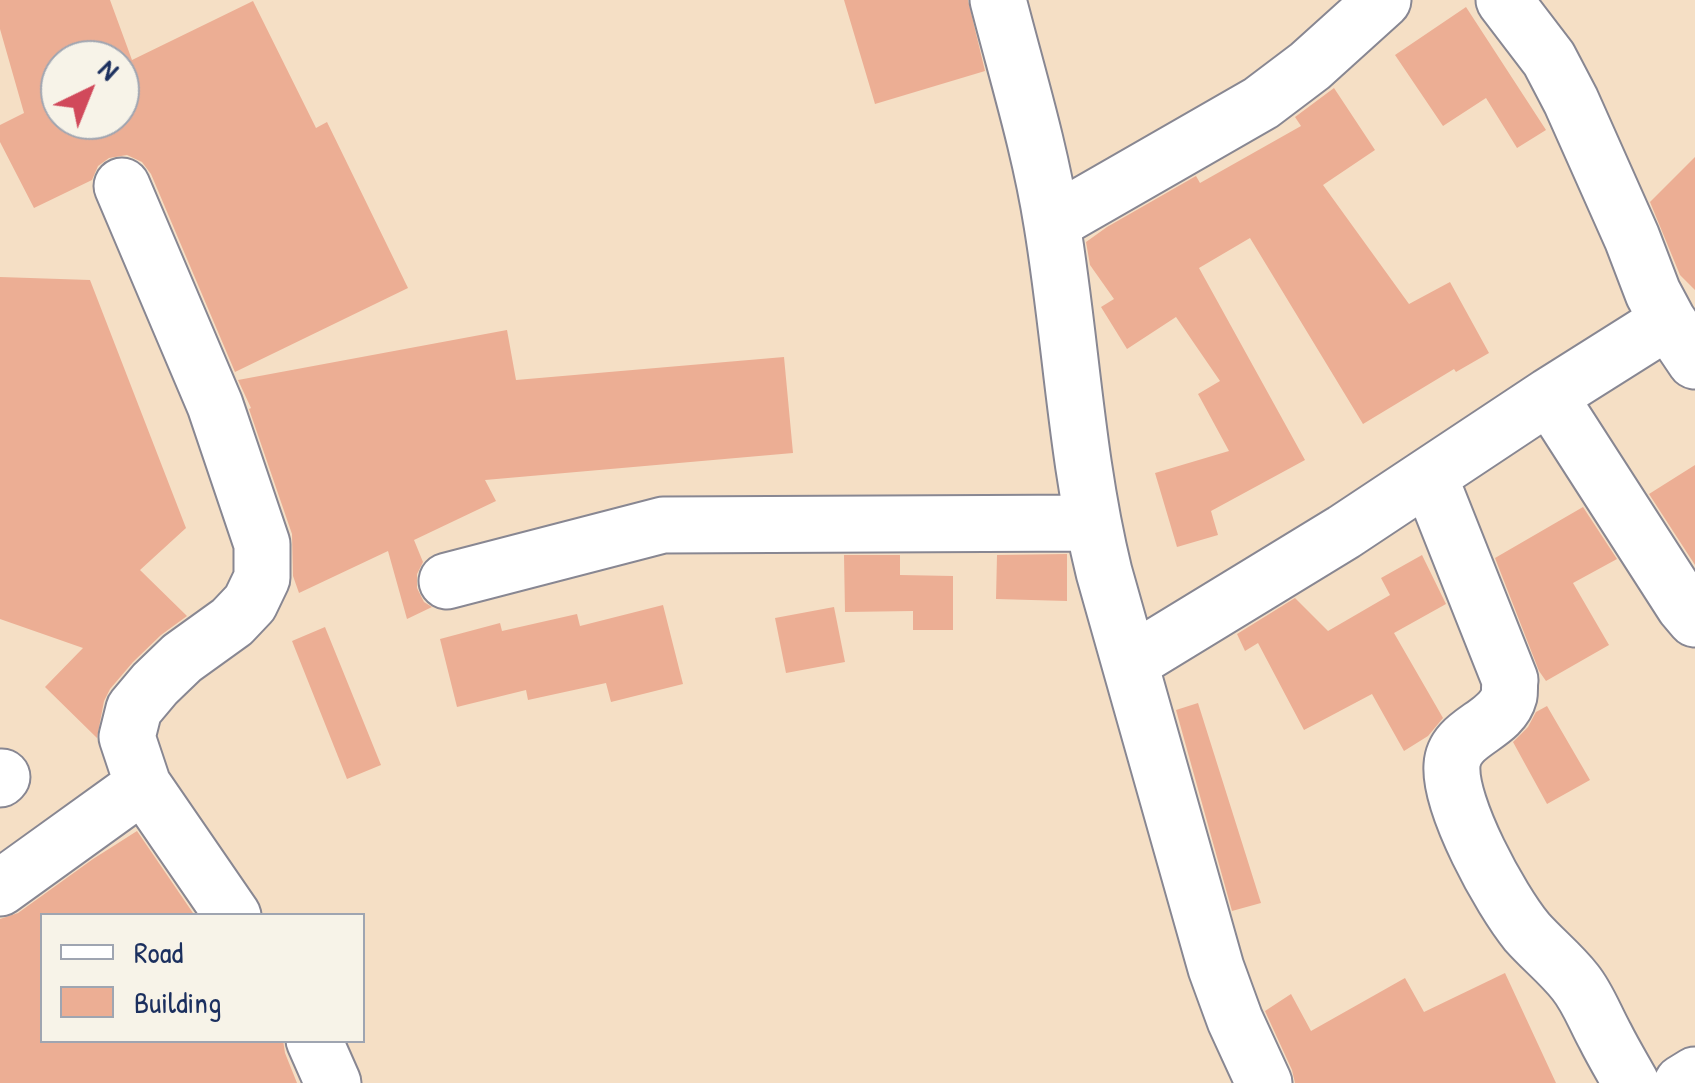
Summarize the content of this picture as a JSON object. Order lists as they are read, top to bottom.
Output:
{
  "legend": ["Road", "Building"],
  "north": "top right"
}
